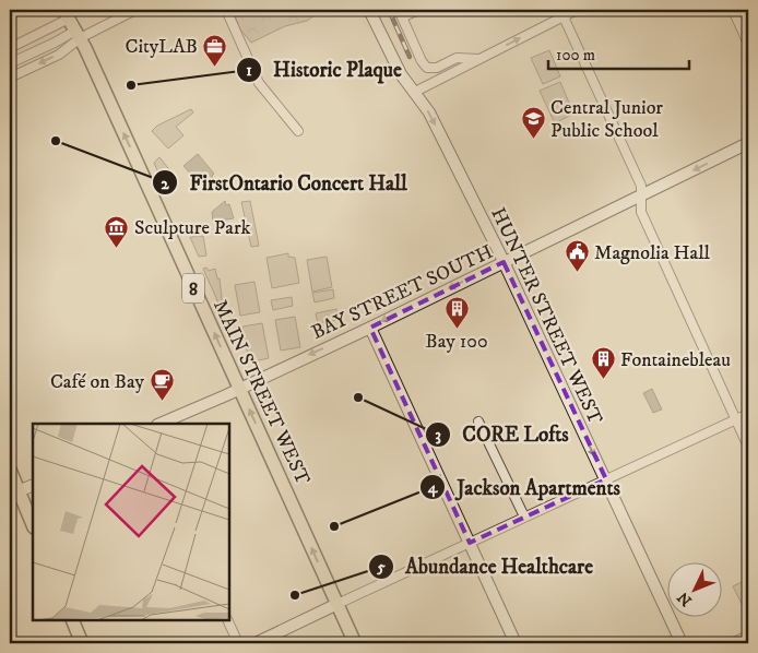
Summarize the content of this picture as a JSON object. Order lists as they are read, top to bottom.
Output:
{
  "streets": {
    "main road": ["8", "MAIN STREET WEST"],
    "street": ["BAY STREET SOUTH", "HUNTER STREET WEST"]
  },
  "crossings": [
    ["BAY STREET SOUTH", "HUNTER STREET WEST"],
    ["BAY STREET SOUTH", "MAIN STREET WEST"]
  ],
  "one_way": ["BAY STREET SOUTH", "HUNTER STREET WEST", "MAIN STREET WEST"],
  "places": {
    "office": ["CityLAB"],
    "other": [
      "Historic Plaque",
      "FirstOntario Concert Hall",
      "CORE Lofts",
      "Jackson Apartments",
      "Abundance Healthcare"
    ],
    "school or university": ["Central Junior Public School"],
    "museum": ["Sculpture Park"],
    "public building": ["Magnolia Hall"],
    "building": ["Bay 100", "Fontainebleau"],
    "cafe": ["Café on Bay"]
  },
  "scale_bar": "100 m",
  "north": "bottom left"
}
